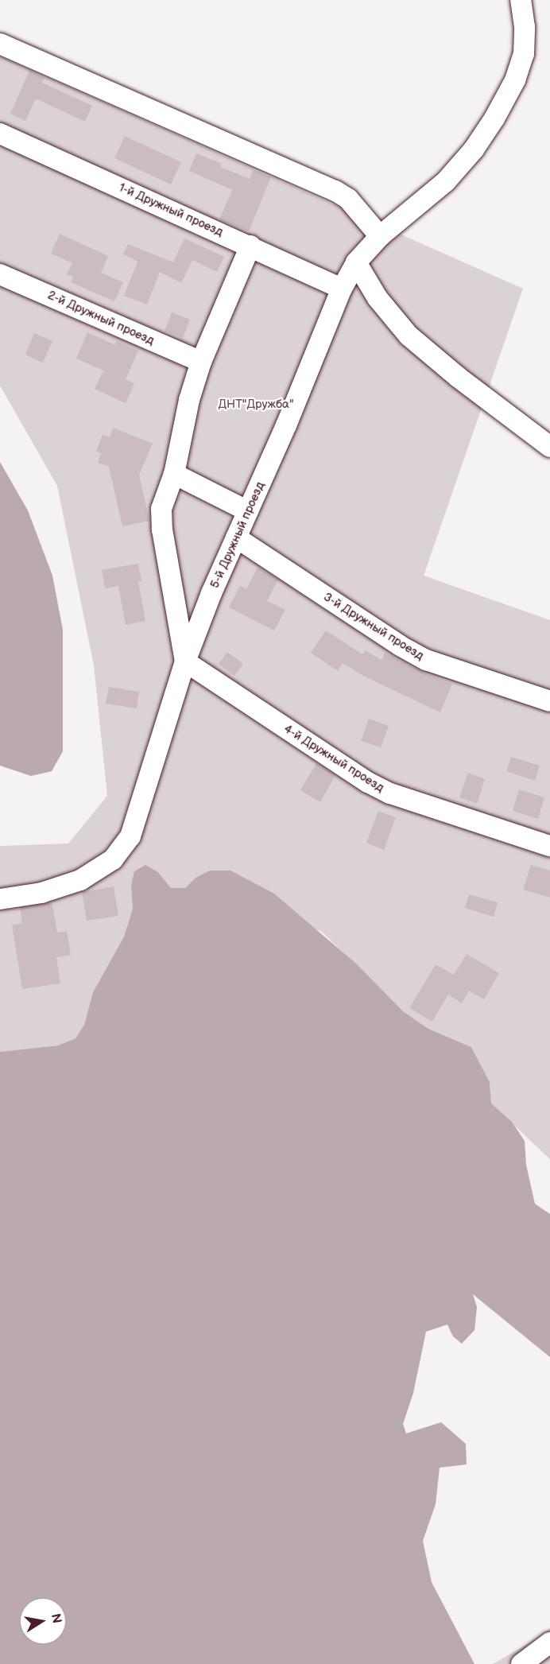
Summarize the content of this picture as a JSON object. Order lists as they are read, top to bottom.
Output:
{
  "streets": {
    "street": [
      "1-й Дружный проезд",
      "2-й Дружный проезд",
      "5-й Дружный проезд",
      "3-й Дружный проезд",
      "4-й Дружный проезд"
    ]
  },
  "crossings": [
    ["1-й Дружный проезд", "5-й Дружный проезд"],
    ["5-й Дружный проезд", "3-й Дружный проезд"],
    ["5-й Дружный проезд", "4-й Дружный проезд"]
  ],
  "parks": ["ДНТ\"Дружба\""],
  "north": "right"
}
